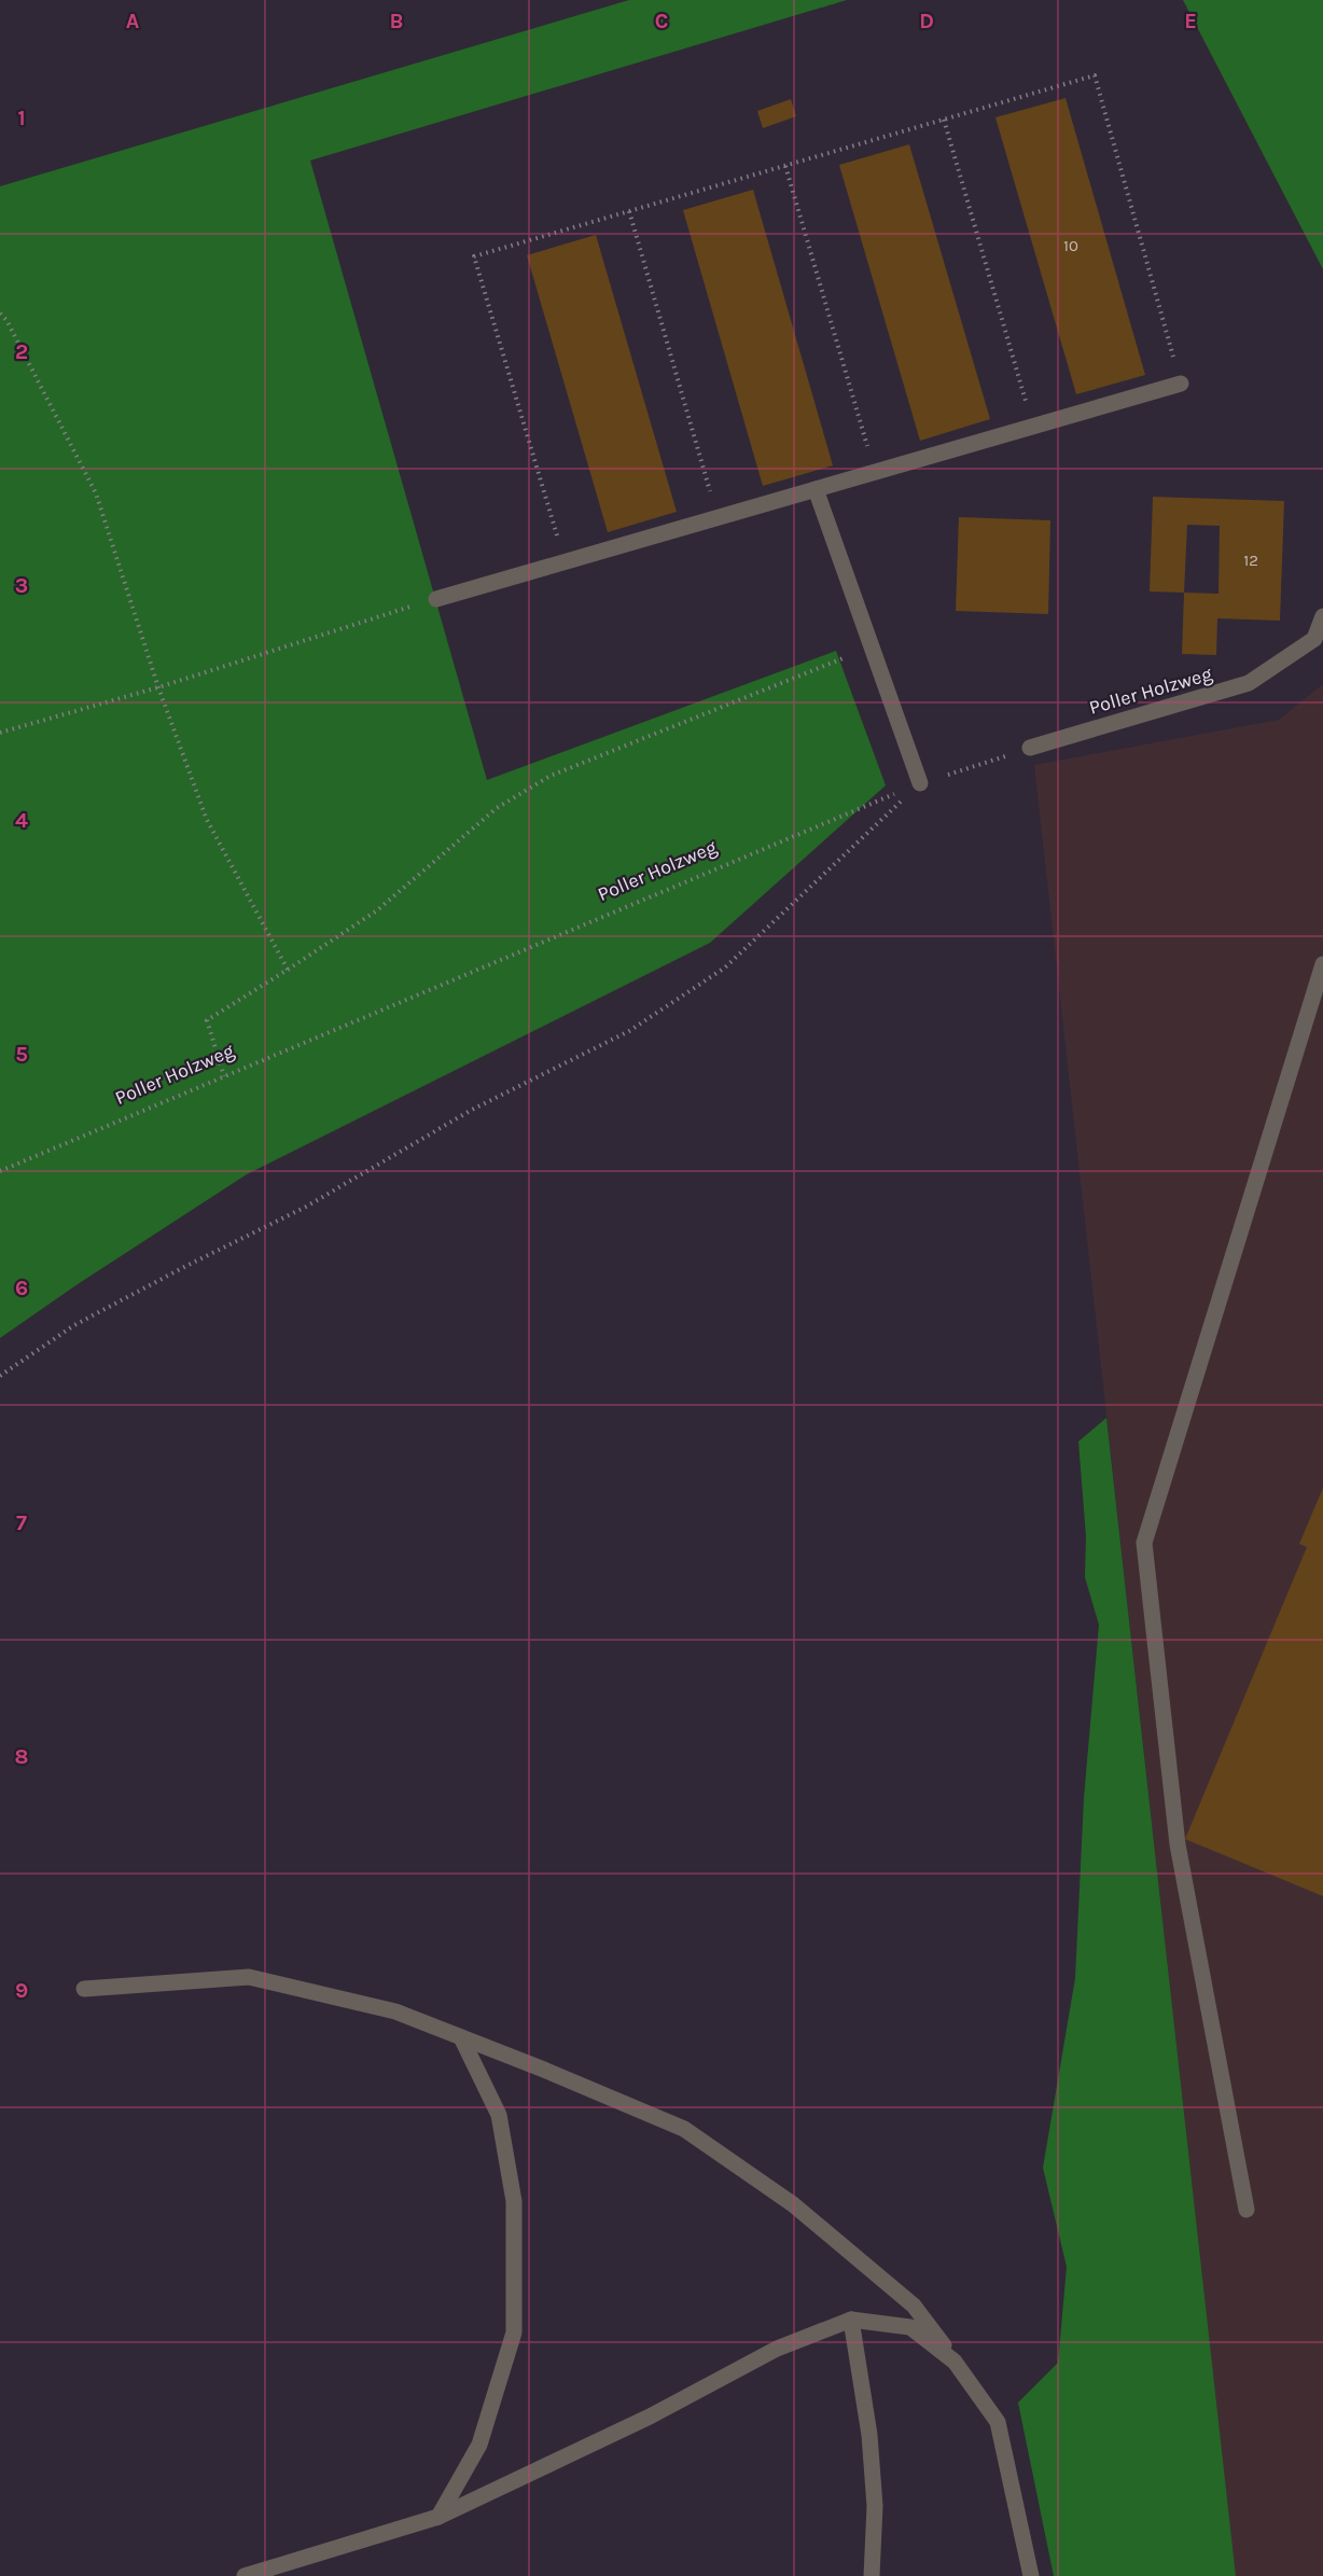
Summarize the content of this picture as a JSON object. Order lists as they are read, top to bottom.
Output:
{
  "streets": {
    "street": ["Poller Holzweg"]
  },
  "house_numbers": ["10", "12"],
  "grid": {
    "columns": [
      "A",
      "B",
      "C",
      "D",
      "E"
    ],
    "rows": [
      "1",
      "2",
      "3",
      "4",
      "5",
      "6",
      "7",
      "8",
      "9"
    ]
  }
}
